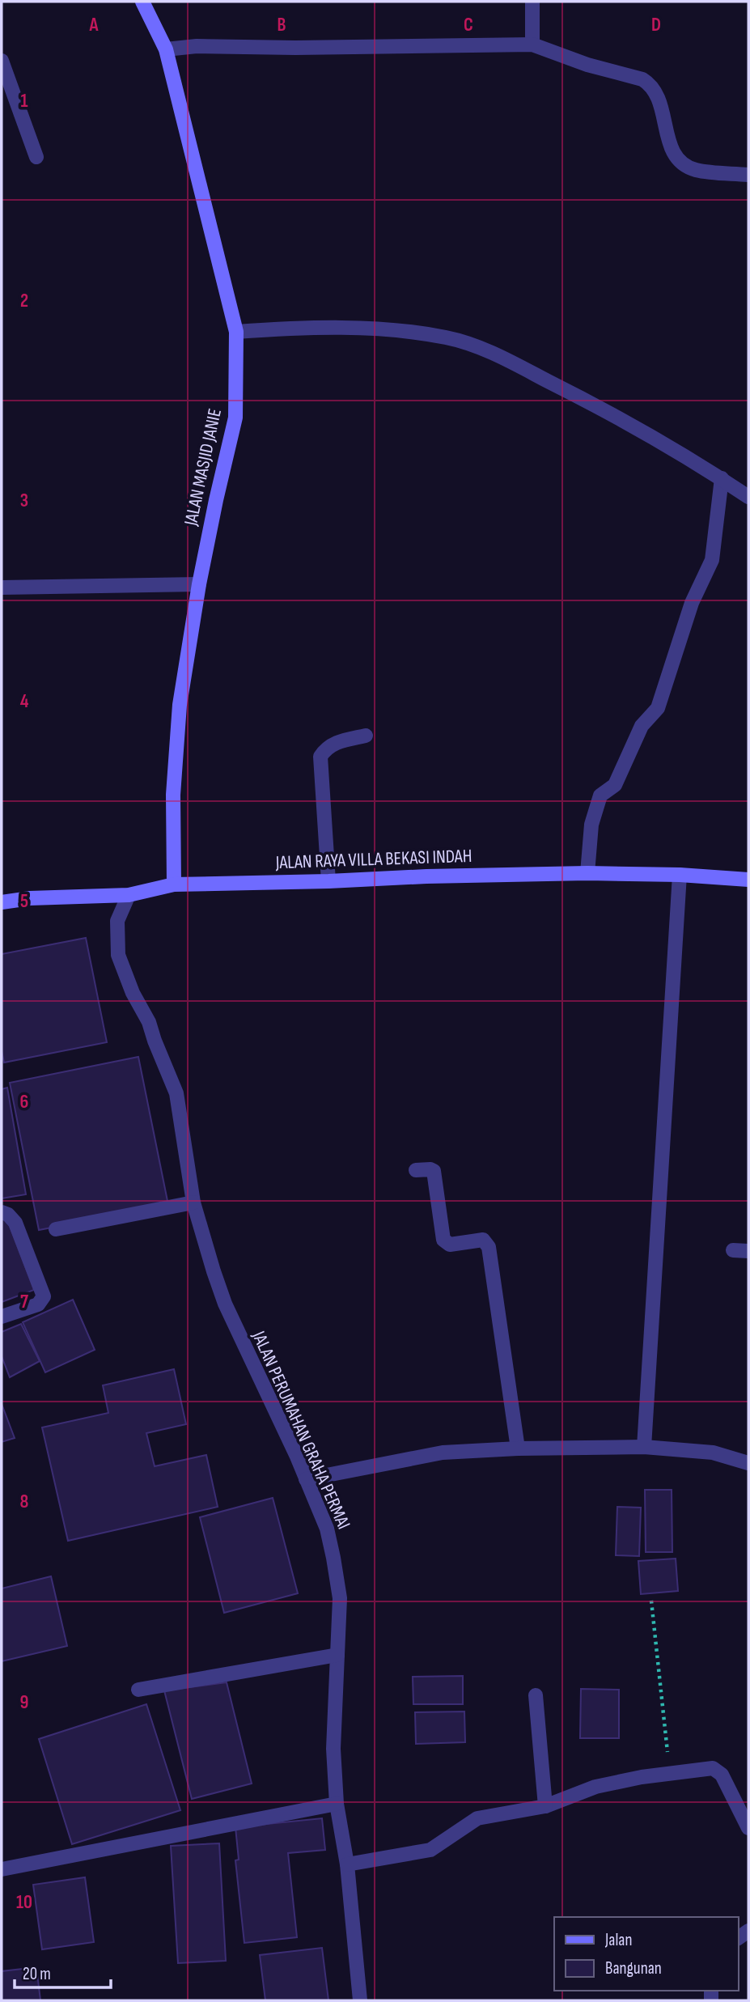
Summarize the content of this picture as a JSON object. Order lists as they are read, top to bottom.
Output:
{
  "streets": {
    "street": ["JALAN MASJID JANIE", "JALAN RAYA VILLA BEKASI INDAH", "JALAN PERUMAHAN GRAHA PERMAI"]
  },
  "crossings": [
    ["JALAN MASJID JANIE", "JALAN RAYA VILLA BEKASI INDAH"],
    ["JALAN RAYA VILLA BEKASI INDAH", "JALAN PERUMAHAN GRAHA PERMAI"]
  ],
  "legend": ["Jalan", "Bangunan"],
  "scale_bar": "20 m",
  "grid": {
    "columns": [
      "A",
      "B",
      "C",
      "D"
    ],
    "rows": [
      "1",
      "2",
      "3",
      "4",
      "5",
      "6",
      "7",
      "8",
      "9",
      "10"
    ]
  }
}
